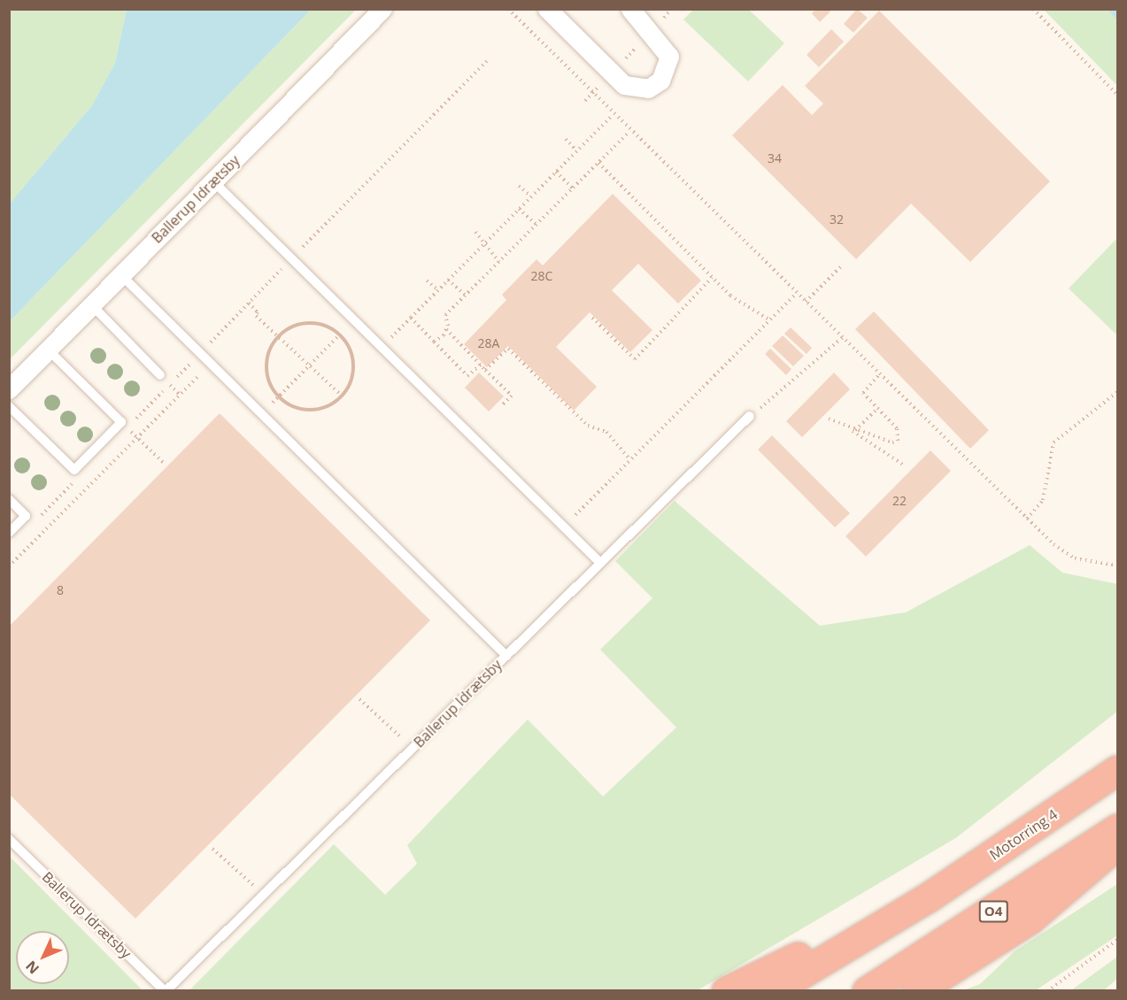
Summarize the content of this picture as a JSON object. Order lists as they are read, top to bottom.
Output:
{
  "streets": {
    "highway": ["Motorring 4", "O4"],
    "street": ["Ballerup Idrætsby"]
  },
  "house_numbers": [
    "34",
    "32",
    "28C",
    "28A",
    "22",
    "8"
  ],
  "north": "bottom left"
}
